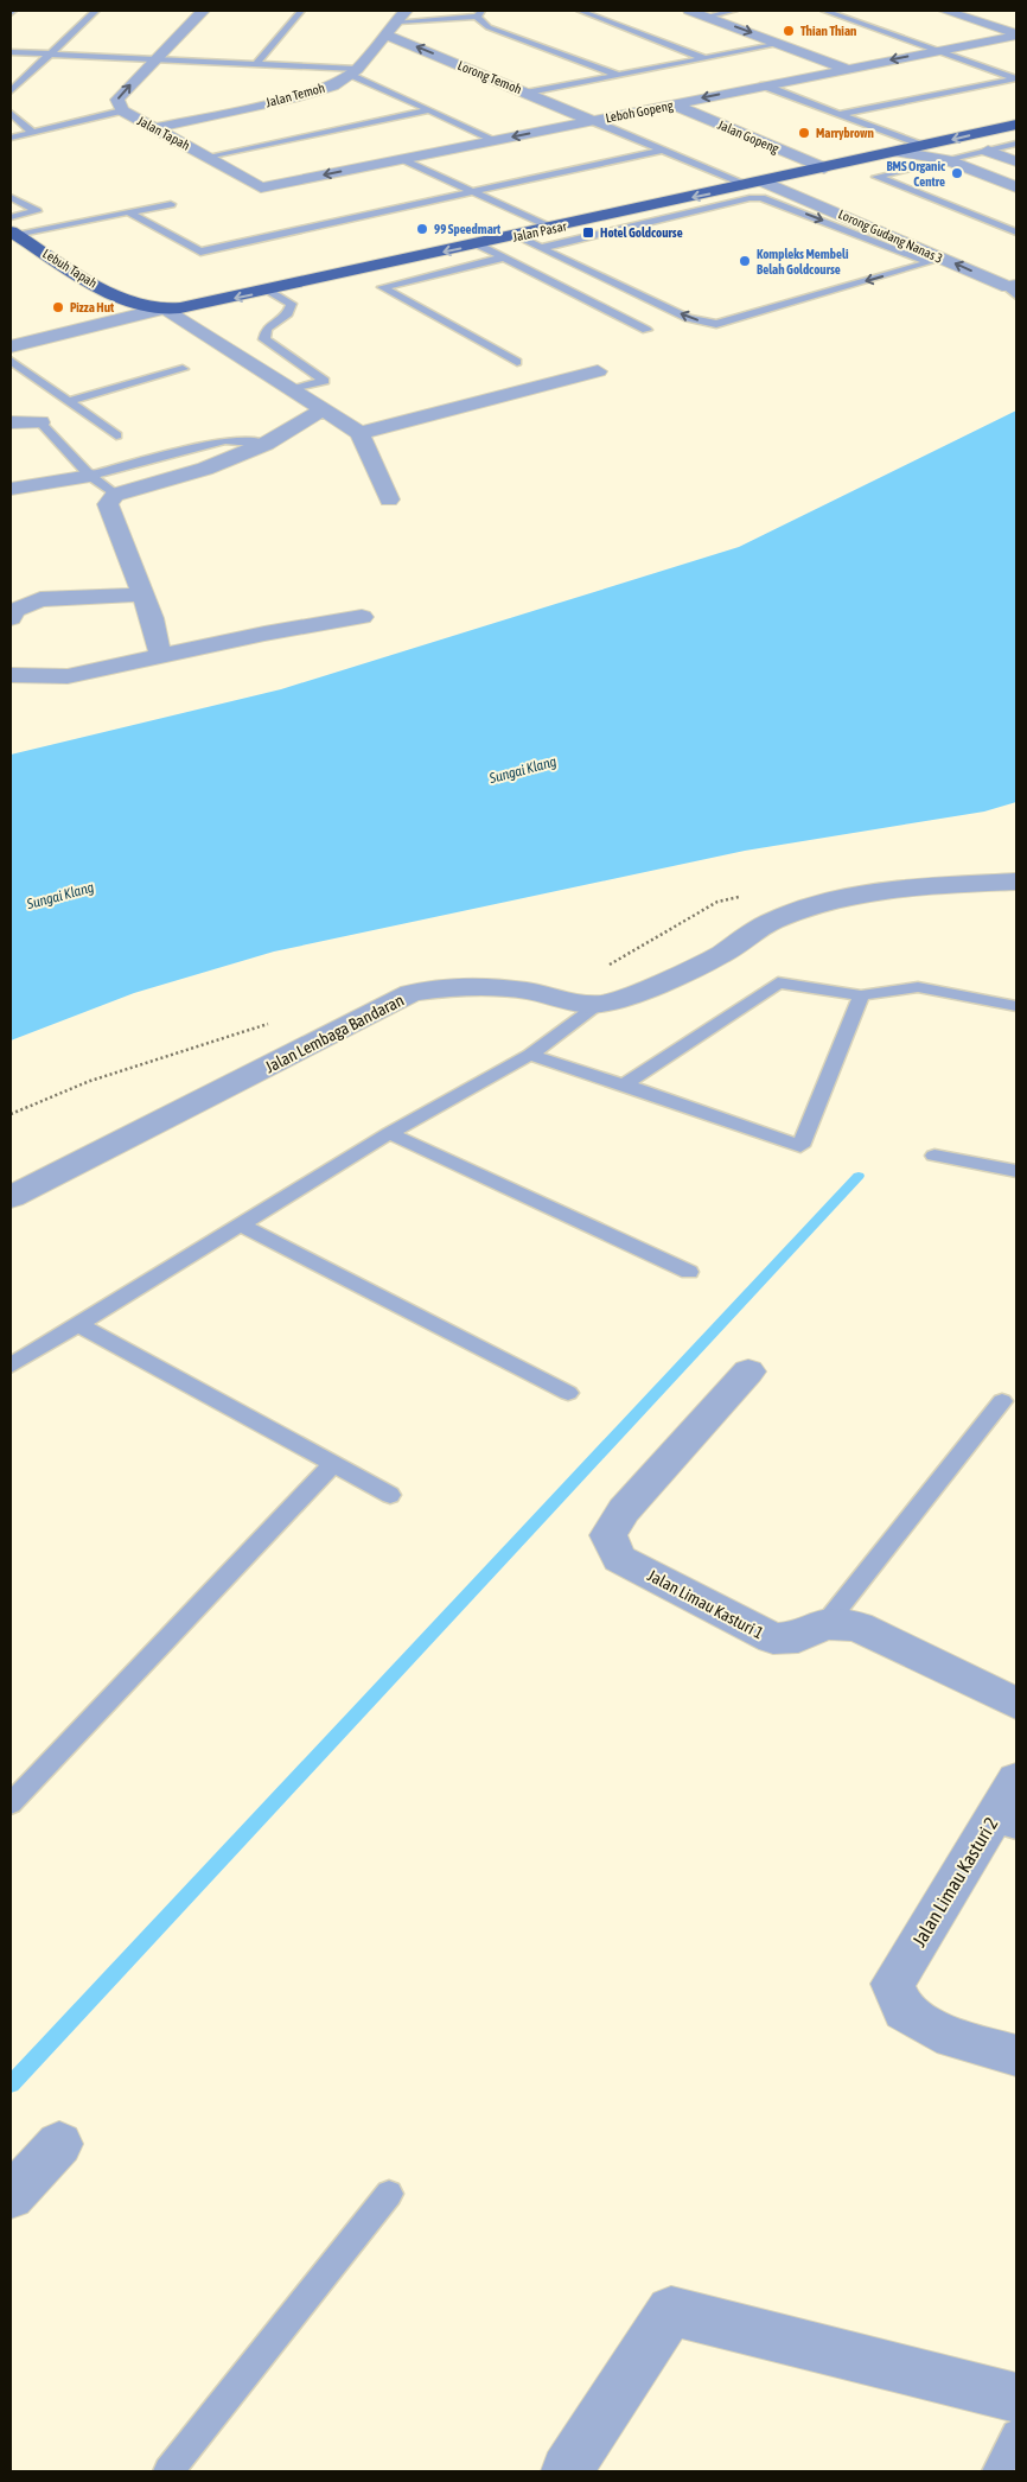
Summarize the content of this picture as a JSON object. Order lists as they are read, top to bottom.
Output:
{
  "streets": {
    "highway": ["Jalan Pasar", "Lebuh Tapah"],
    "street": [
      "Lorong Temoh",
      "Jalan Temoh",
      "Leboh Gopeng",
      "Jalan Tapah",
      "Jalan Gopeng",
      "Lorong Gudang Nanas 3",
      "Jalan Lembaga Bandaran",
      "Jalan Limau Kasturi 1",
      "Jalan Limau Kasturi 2"
    ]
  },
  "crossings": [
    ["Lorong Temoh", "Jalan Temoh"],
    ["Lorong Temoh", "Leboh Gopeng"],
    ["Jalan Temoh", "Jalan Tapah"],
    ["Leboh Gopeng", "Jalan Tapah"],
    ["Leboh Gopeng", "Jalan Gopeng"],
    ["Jalan Gopeng", "Jalan Pasar"],
    ["Jalan Pasar", "Lorong Gudang Nanas 3"],
    ["Jalan Pasar", "Lebuh Tapah"]
  ],
  "one_way": ["Lorong Temoh", "Jalan Pasar"],
  "water": ["Sungai Klang"],
  "places": {
    "other": [
      "Thian Thian",
      "Marrybrown",
      "BMS Organic Centre",
      "99 Speedmart",
      "Kompleks Membeli Belah Goldcourse",
      "Pizza Hut"
    ],
    "transit": ["Hotel Goldcourse"]
  }
}
